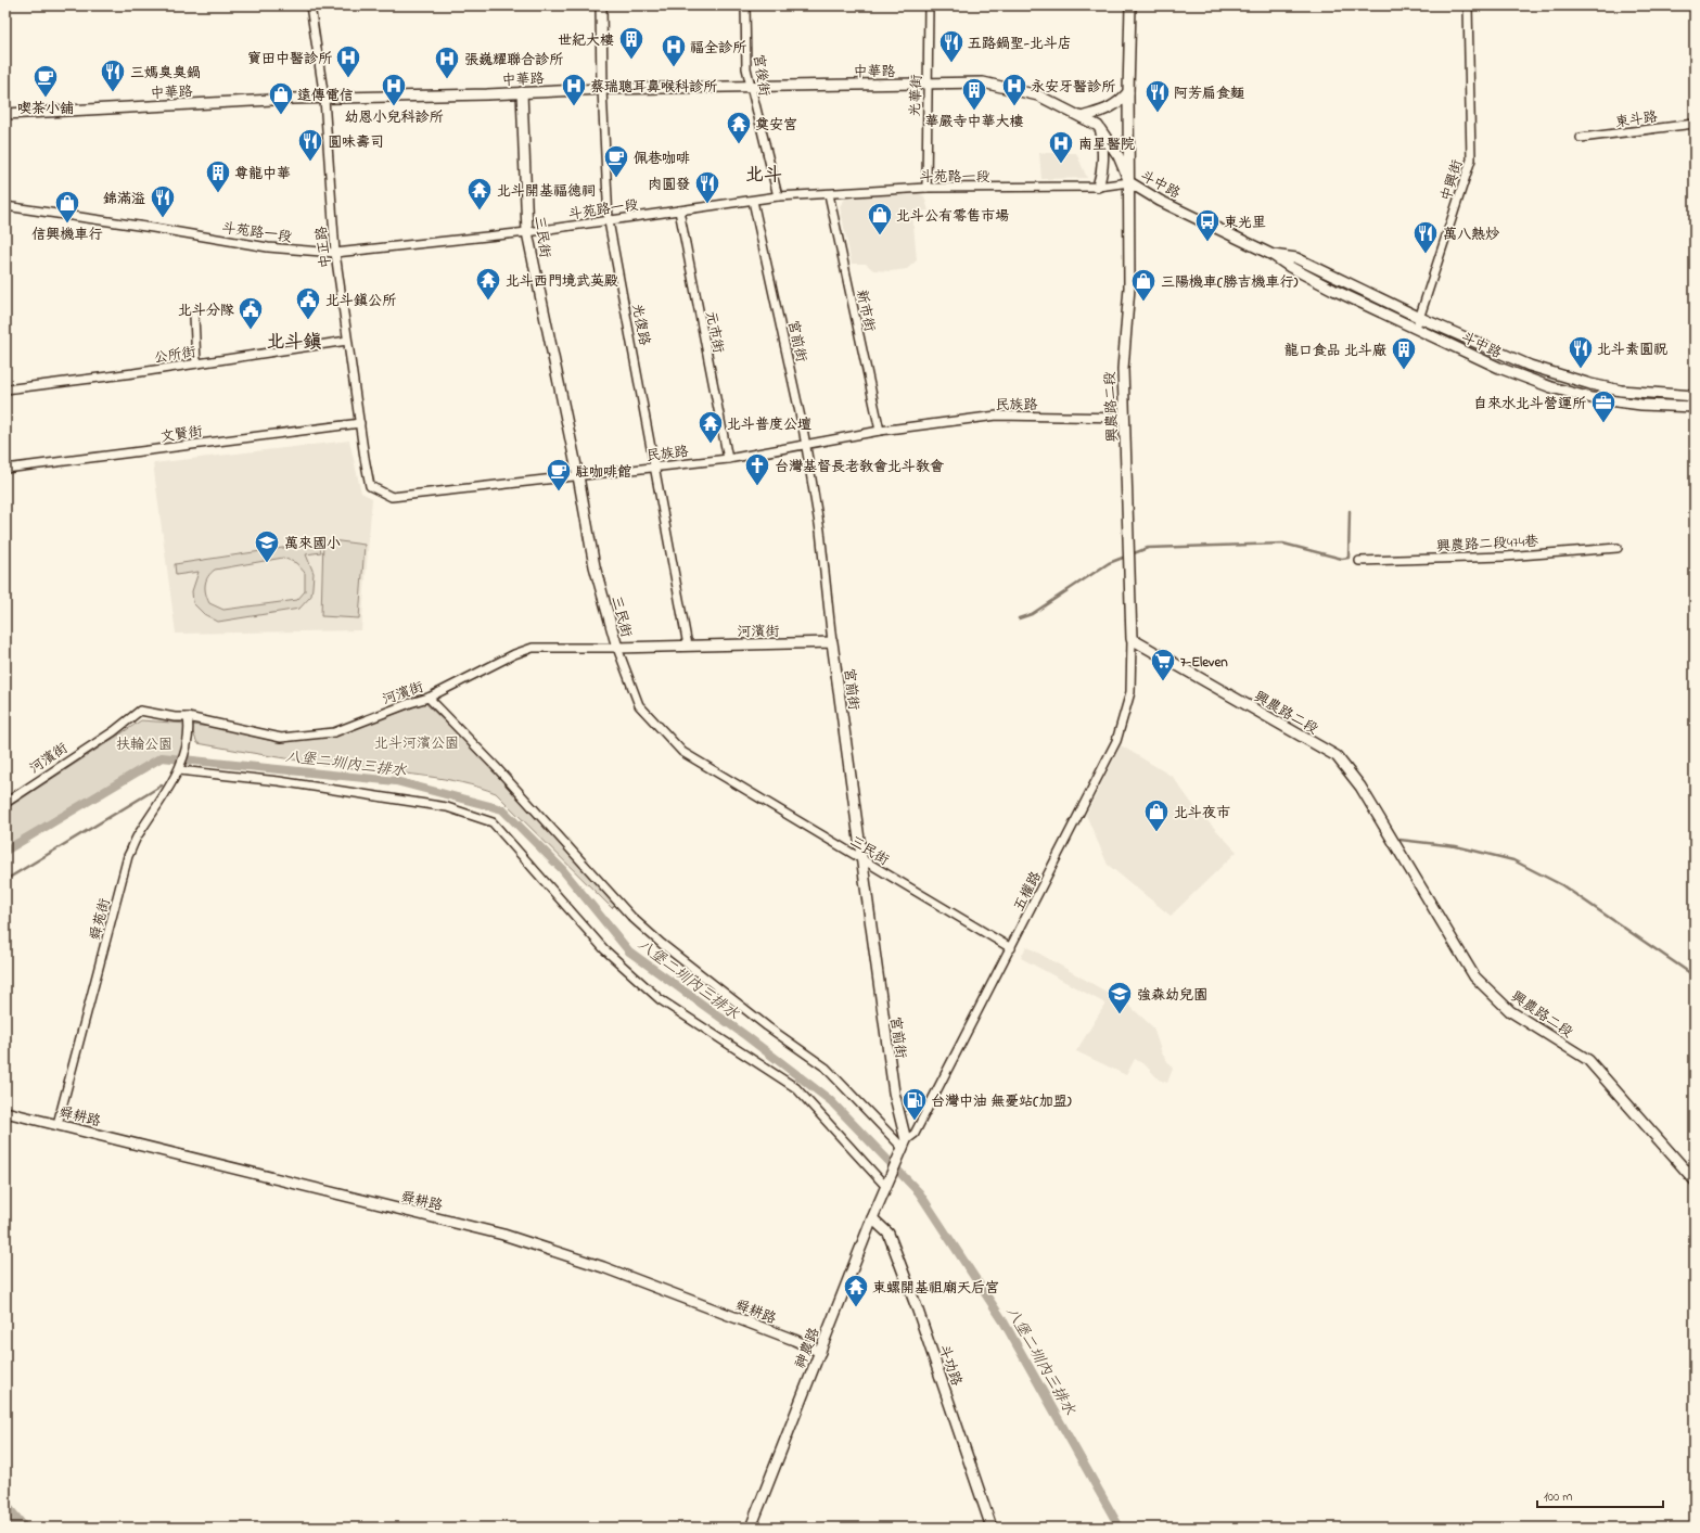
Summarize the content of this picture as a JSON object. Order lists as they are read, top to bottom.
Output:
{
  "streets": {
    "street": [
      "中華路",
      "宮後街",
      "光華街",
      "東斗路",
      "斗苑路一段",
      "中興街",
      "斗中路",
      "三民街",
      "中正路",
      "新市街",
      "光復路",
      "元市街",
      "宮前街",
      "公所街",
      "民族路",
      "興農路二段",
      "文賢街",
      "興農路二段474巷",
      "河濱街",
      "五權路",
      "舜苑街",
      "舜耕路",
      "神農路",
      "斗功路"
    ]
  },
  "crossings": [
    ["中華路", "宮後街"],
    ["中華路", "光華街"],
    ["中華路", "斗苑路一段"],
    ["中華路", "斗中路"],
    ["中華路", "三民街"],
    ["中華路", "中正路"],
    ["中華路", "光復路"],
    ["中華路", "興農路二段"],
    ["宮後街", "斗苑路一段"],
    ["光華街", "斗苑路一段"],
    ["斗苑路一段", "斗中路"],
    ["斗苑路一段", "三民街"],
    ["斗苑路一段", "中正路"],
    ["斗苑路一段", "新市街"],
    ["斗苑路一段", "光復路"],
    ["斗苑路一段", "元市街"],
    ["斗苑路一段", "宮前街"],
    ["斗苑路一段", "興農路二段"],
    ["中興街", "斗中路"],
    ["斗中路", "興農路二段"],
    ["三民街", "宮前街"],
    ["三民街", "民族路"],
    ["三民街", "河濱街"],
    ["三民街", "五權路"],
    ["中正路", "公所街"],
    ["中正路", "民族路"],
    ["中正路", "文賢街"],
    ["新市街", "民族路"],
    ["光復路", "民族路"],
    ["光復路", "河濱街"],
    ["元市街", "民族路"],
    ["宮前街", "民族路"],
    ["宮前街", "河濱街"],
    ["宮前街", "五權路"],
    ["民族路", "興農路二段"],
    ["興農路二段", "五權路"],
    ["河濱街", "舜苑街"],
    ["舜苑街", "舜耕路"],
    ["舜耕路", "神農路"],
    ["神農路", "斗功路"]
  ],
  "districts": ["北斗", "北斗鎮"],
  "water": ["八堡二圳內三排水"],
  "parks": ["北斗河濱公園", "扶輪公園"],
  "places": {
    "building": [
      "世紀大樓",
      "華嚴寺中華大樓",
      "尊龍中華",
      "龍口食品 北斗廠"
    ],
    "restaurant": [
      "五路鍋聖-北斗店",
      "三媽臭臭鍋",
      "阿芳扁食麵",
      "圓味壽司",
      "肉圓發",
      "錦滿溢",
      "萬八熱炒",
      "北斗素圓祝"
    ],
    "hospital": [
      "福全診所",
      "寶田中醫診所",
      "張巍耀聯合診所",
      "幼恩小兒科診所",
      "蔡瑞聰耳鼻喉科診所",
      "永安牙醫診所",
      "南星醫院"
    ],
    "cafe": ["喫茶小舖", "佩巷咖啡", "駐咖啡館"],
    "shop": [
      "遠傳電信",
      "信興機車行",
      "北斗公有零售市場",
      "三陽機車(勝吉機車行)",
      "北斗夜市"
    ],
    "temple": [
      "奠安宮",
      "北斗開基福德祠",
      "北斗西門境武英殿",
      "北斗普度公壇",
      "東螺開基祖廟天后宮"
    ],
    "bus stop": ["東光里"],
    "public building": ["北斗鎮公所", "北斗分隊"],
    "office": ["自來水北斗營運所"],
    "church": ["台灣基督長老教會北斗教會"],
    "school or university": ["萬來國小", "強森幼兒園"],
    "supermarket": ["7-Eleven"],
    "fuel station": ["台灣中油 無憂站(加盟)"]
  },
  "scale_bar": "100 m"
}
